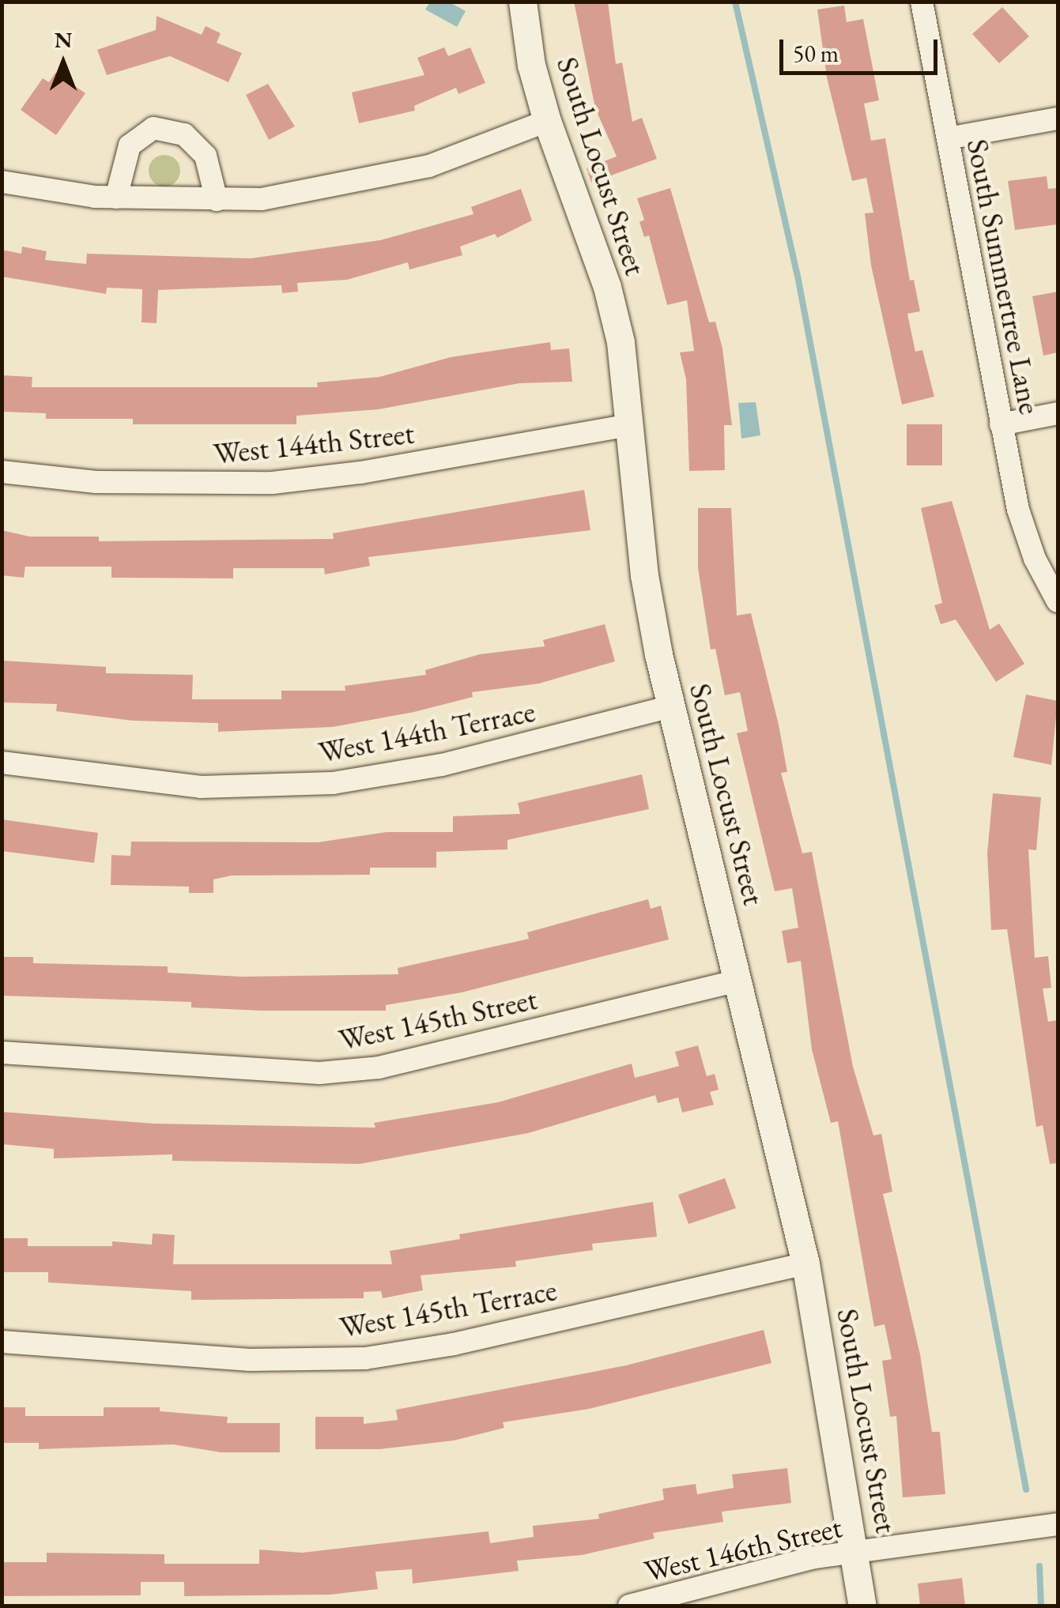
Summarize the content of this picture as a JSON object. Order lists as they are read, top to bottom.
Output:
{
  "streets": {
    "street": [
      "South Locust Street",
      "South Summertree Lane",
      "West 144th Street",
      "West 144th Terrace",
      "West 145th Street",
      "West 145th Terrace",
      "West 146th Street"
    ]
  },
  "crossings": [
    ["South Locust Street", "West 144th Street"],
    ["South Locust Street", "West 144th Terrace"],
    ["South Locust Street", "West 145th Street"],
    ["South Locust Street", "West 145th Terrace"],
    ["South Locust Street", "West 146th Street"]
  ],
  "scale_bar": "50 m",
  "north": "top"
}
